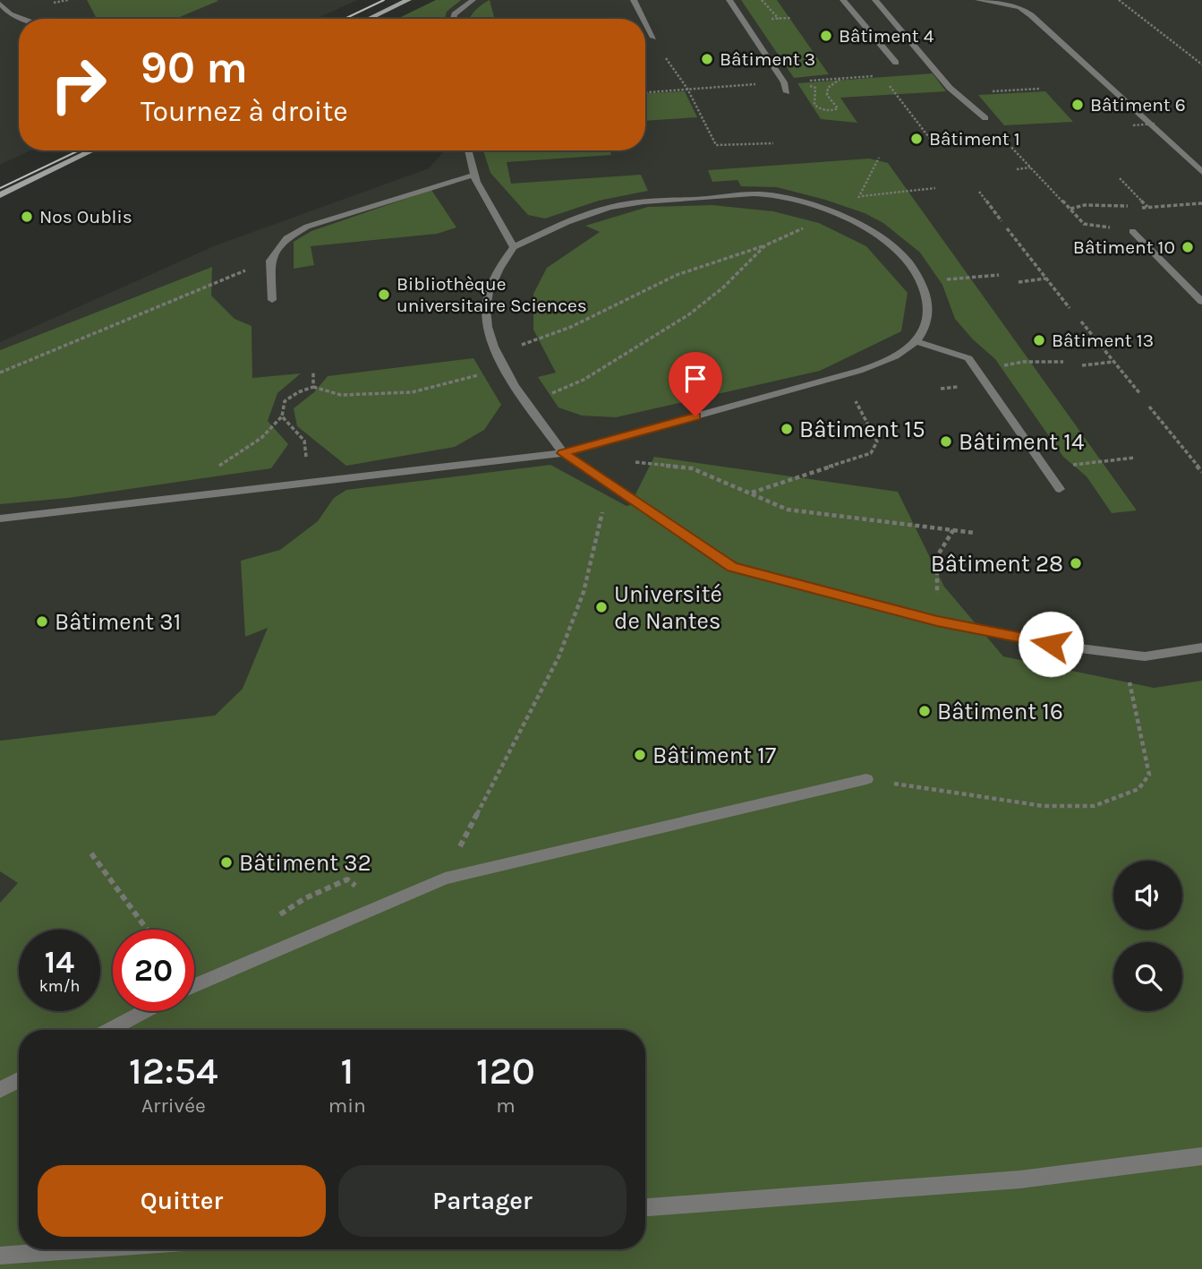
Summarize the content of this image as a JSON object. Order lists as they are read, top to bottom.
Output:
{
  "places": [
    "Bâtiment 4",
    "Bâtiment 3",
    "Bâtiment 6",
    "Bâtiment 1",
    "Nos Oublis",
    "Bâtiment 10",
    "Bibliothèque universitaire Sciences",
    "Bâtiment 13",
    "Bâtiment 15",
    "Bâtiment 14",
    "Bâtiment 28",
    "Université de Nantes",
    "Bâtiment 31",
    "Bâtiment 16",
    "Bâtiment 17",
    "Bâtiment 32"
  ],
  "page": {
    "turn": ["90 m", "Tournez à droite"],
    "speed": "14 km/h",
    "limit": "20",
    "eta": [
      "12:54",
      "Arrivée",
      "1",
      "min",
      "120",
      "m"
    ],
    "buttons": ["Quitter", "Partager"]
  }
}
